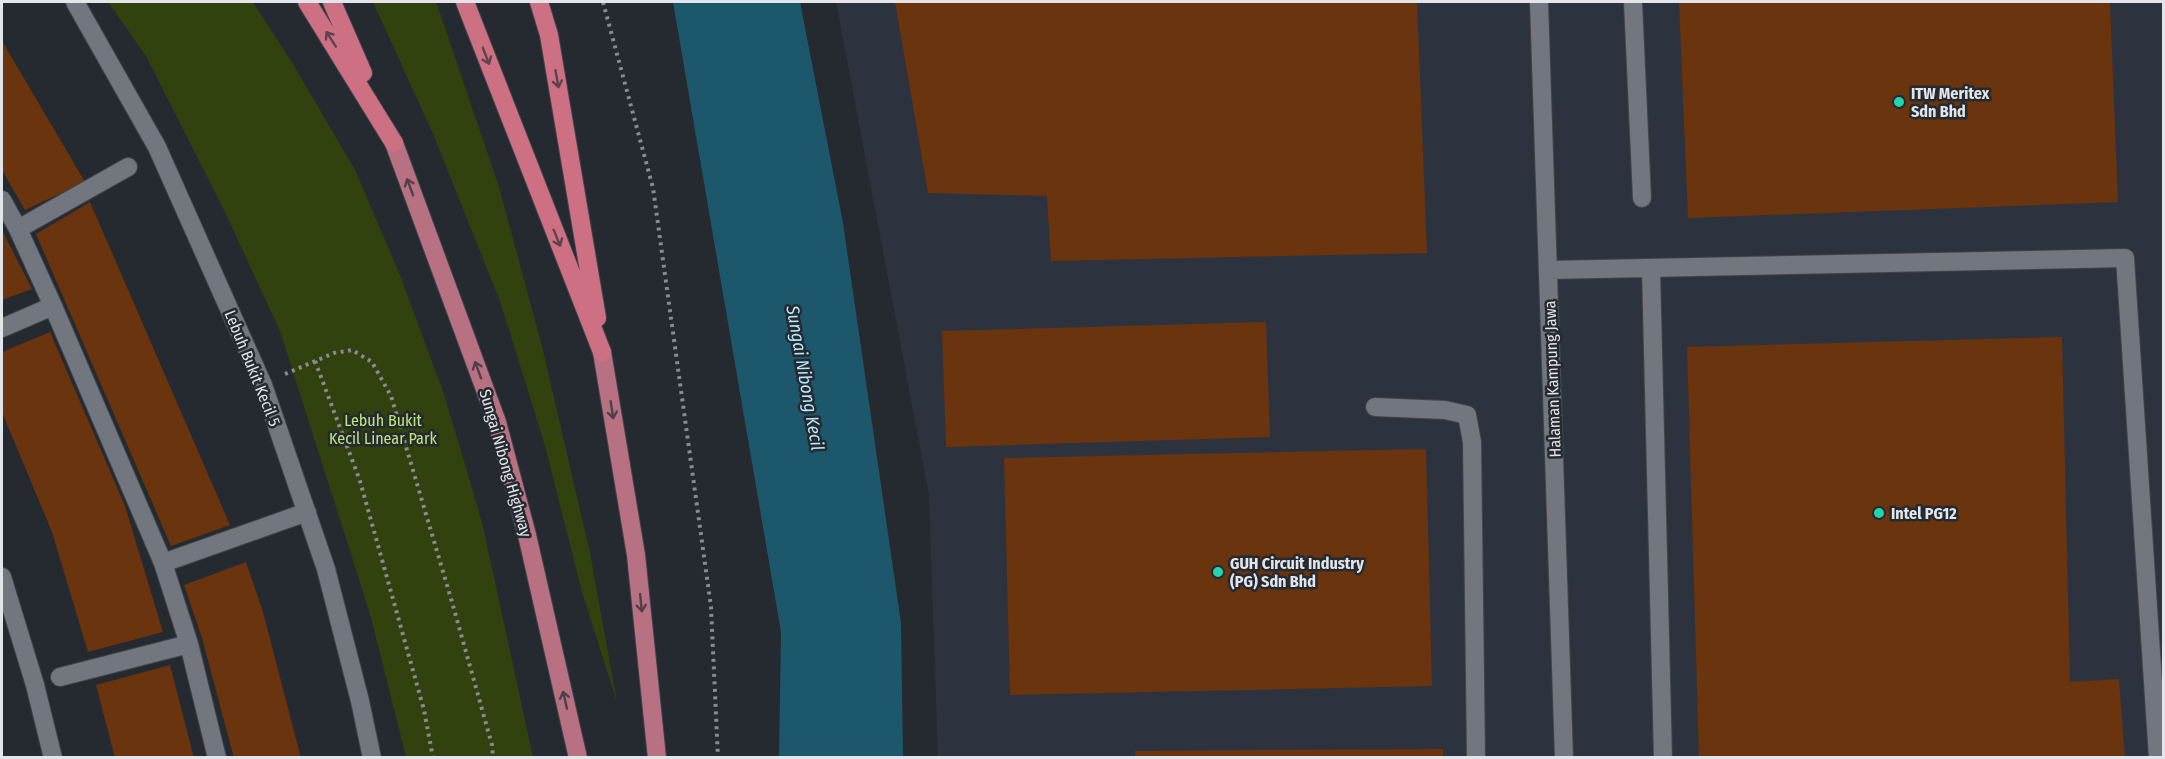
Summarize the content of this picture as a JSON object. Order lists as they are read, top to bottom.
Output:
{
  "streets": {
    "main road": ["Sungai Nibong Highway"],
    "street": ["Lebuh Bukit Kecil 5", "Halaman Kampung Jawa"]
  },
  "water": ["Sungai Nibong Kecil"],
  "parks": ["Lebuh Bukit Kecil Linear Park"],
  "places": ["ITW Meritex Sdn Bhd", "Intel PG12", "GUH Circuit Industry (PG) Sdn Bhd"]
}
